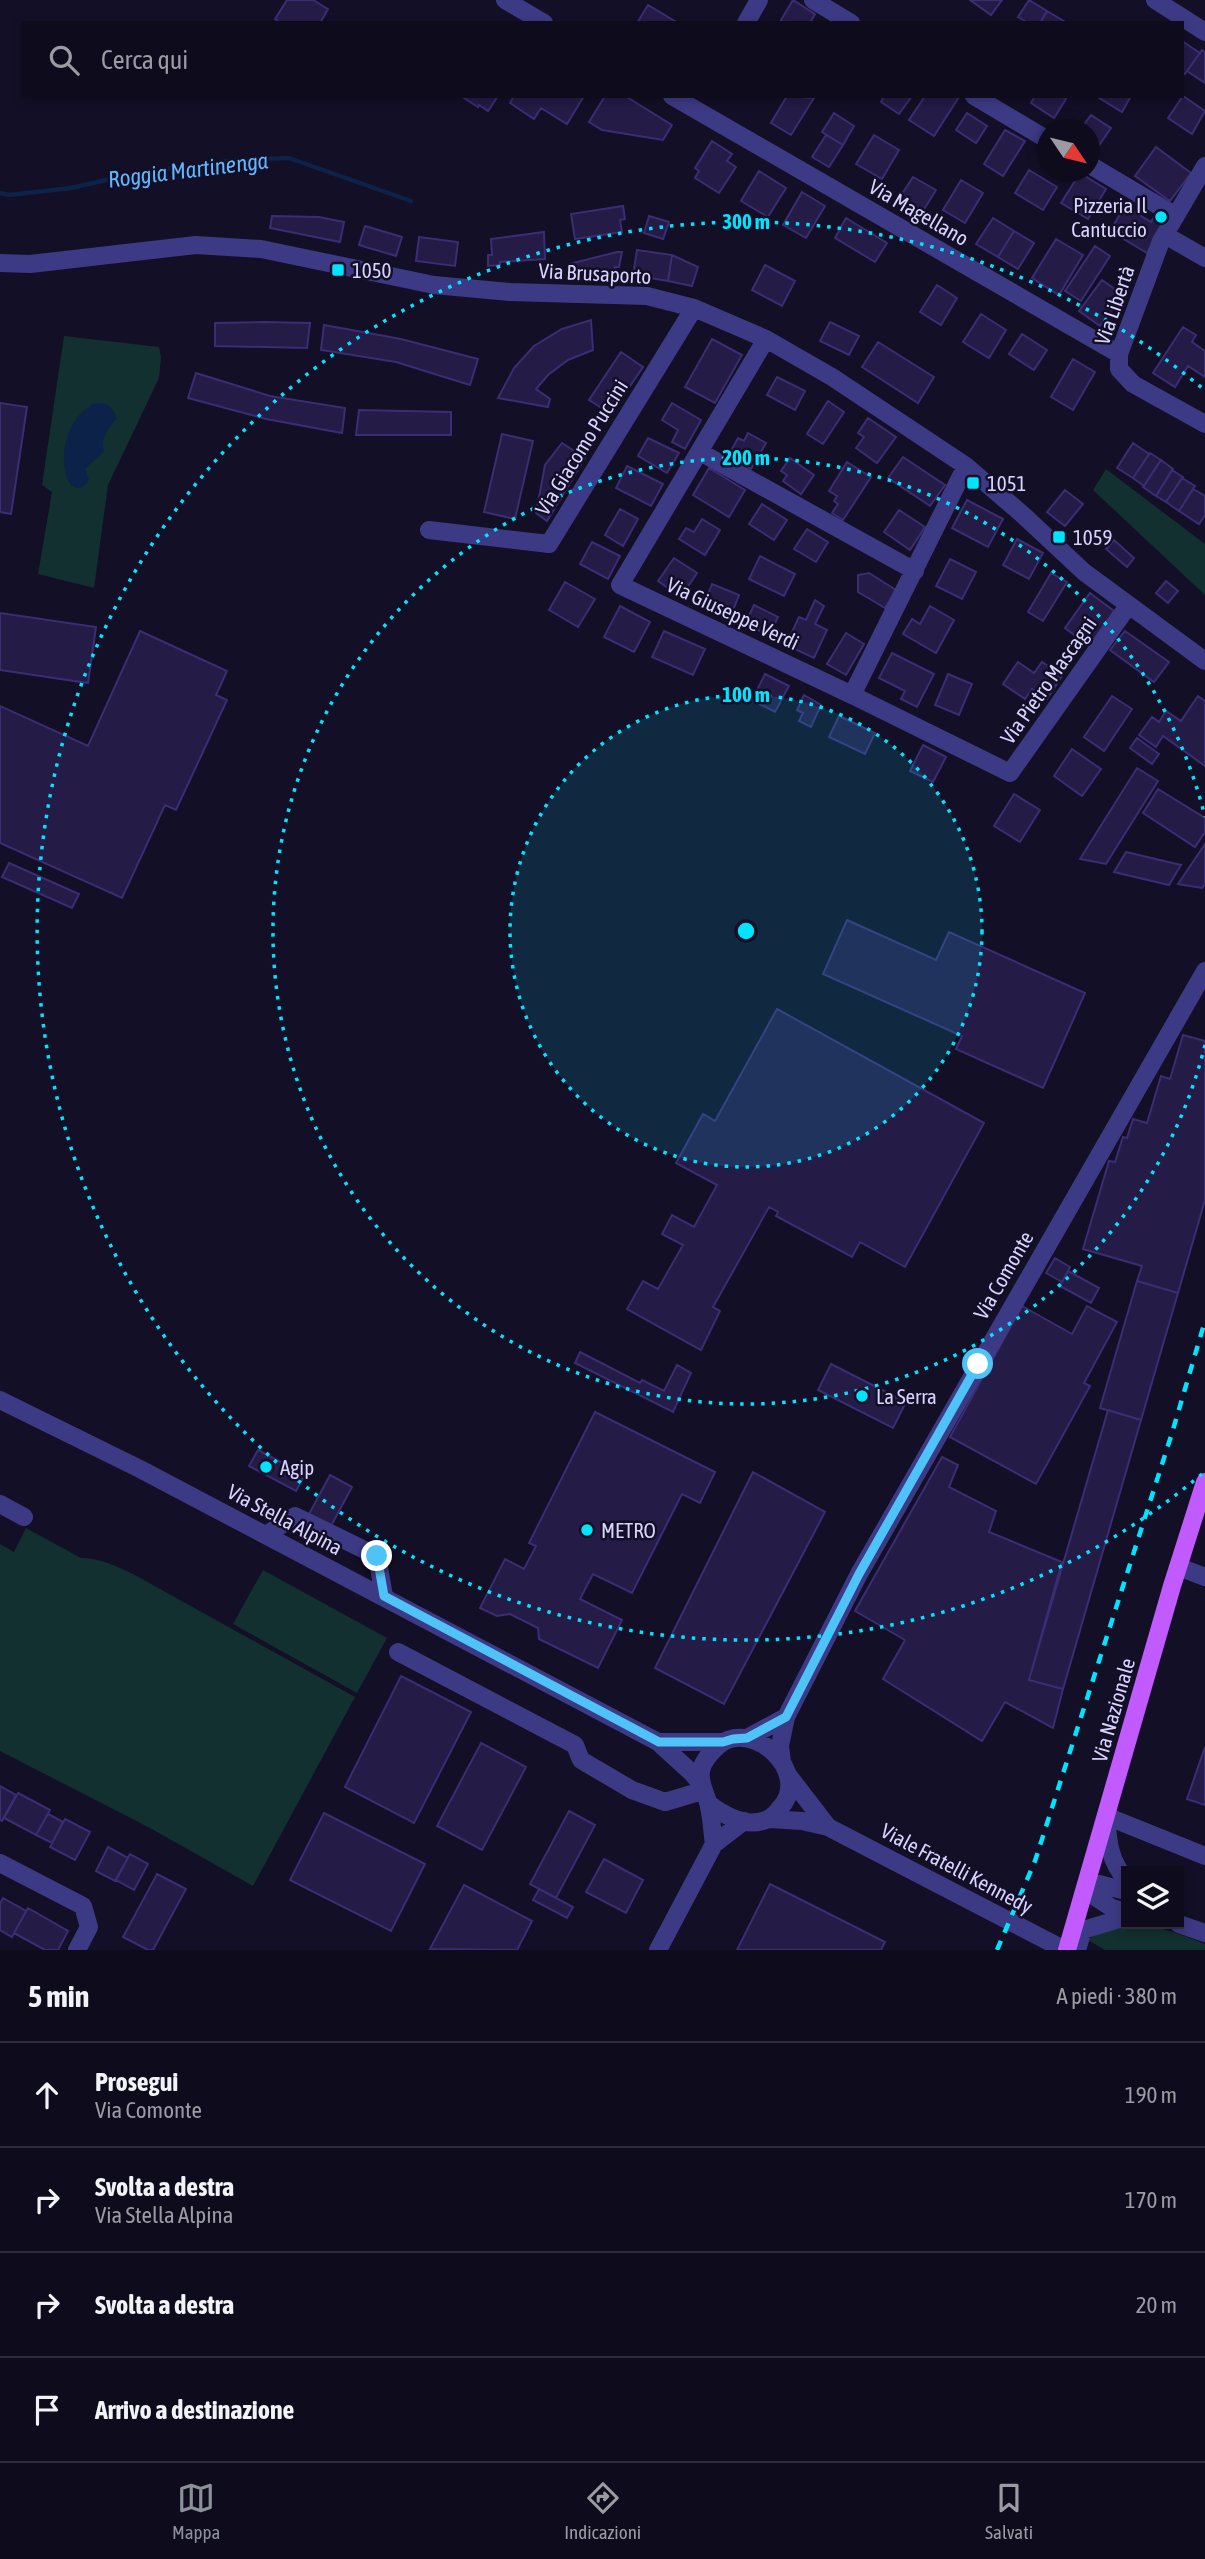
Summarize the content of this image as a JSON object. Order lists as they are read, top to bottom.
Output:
{
  "streets": {
    "main road": ["Via Nazionale"],
    "street": [
      "Via Magellano",
      "Via Brusaporto",
      "Via Libertà",
      "Via Giacomo Puccini",
      "Via Giuseppe Verdi",
      "Via Pietro Mascagni",
      "Via Comonte",
      "Via Stella Alpina",
      "Viale Fratelli Kennedy"
    ]
  },
  "crossings": [
    ["Via Magellano", "Via Libertà"],
    ["Via Brusaporto", "Via Giacomo Puccini"],
    ["Via Brusaporto", "Via Giuseppe Verdi"],
    ["Via Brusaporto", "Via Pietro Mascagni"],
    ["Via Giuseppe Verdi", "Via Pietro Mascagni"],
    ["Via Comonte", "Via Stella Alpina"],
    ["Via Comonte", "Viale Fratelli Kennedy"],
    ["Via Stella Alpina", "Viale Fratelli Kennedy"],
    ["Via Nazionale", "Viale Fratelli Kennedy"]
  ],
  "water": ["Roggia Martinenga"],
  "places": {
    "other": [
      "Pizzeria Il Cantuccio",
      "La Serra",
      "Agip",
      "METRO"
    ],
    "transit": ["1050", "1051", "1059"]
  },
  "north": "bottom right",
  "page": {
    "search": "Cerca qui",
    "heading": ["5 min", "A piedi · 380 m"],
    "list": [
      ["Prosegui", "Via Comonte", "190 m"],
      ["Svolta a destra", "Via Stella Alpina", "170 m"],
      ["Svolta a destra", "20 m"],
      "Arrivo a destinazione"
    ],
    "nav": ["Mappa", "Indicazioni", "Salvati"]
  },
  "rings": ["300 m", "200 m", "100 m"]
}
